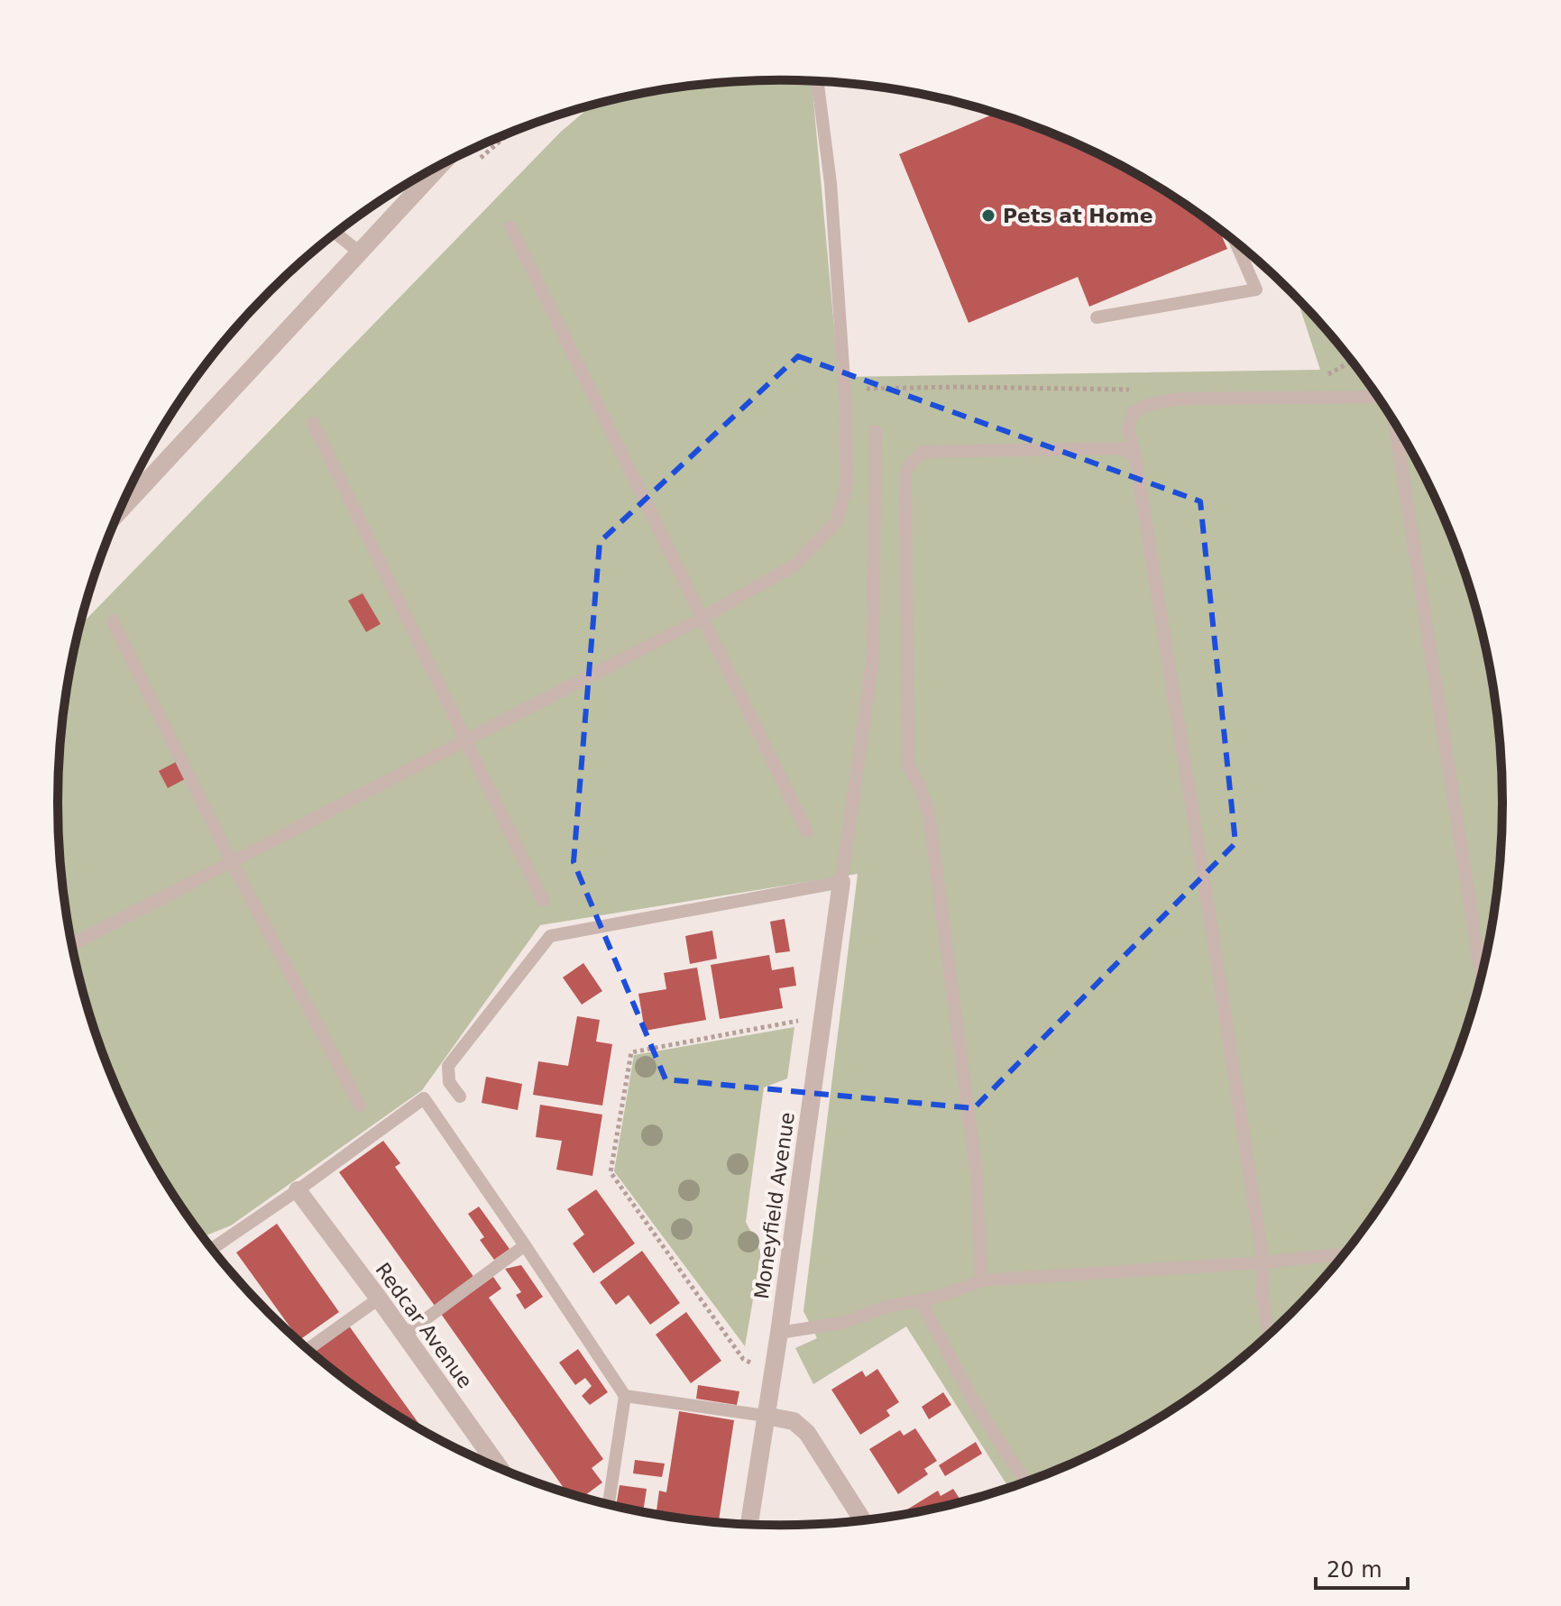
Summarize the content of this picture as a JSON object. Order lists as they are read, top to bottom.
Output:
{
  "streets": {
    "street": ["Moneyfield Avenue", "Redcar Avenue"]
  },
  "places": ["Pets at Home"],
  "scale_bar": "20 m"
}
